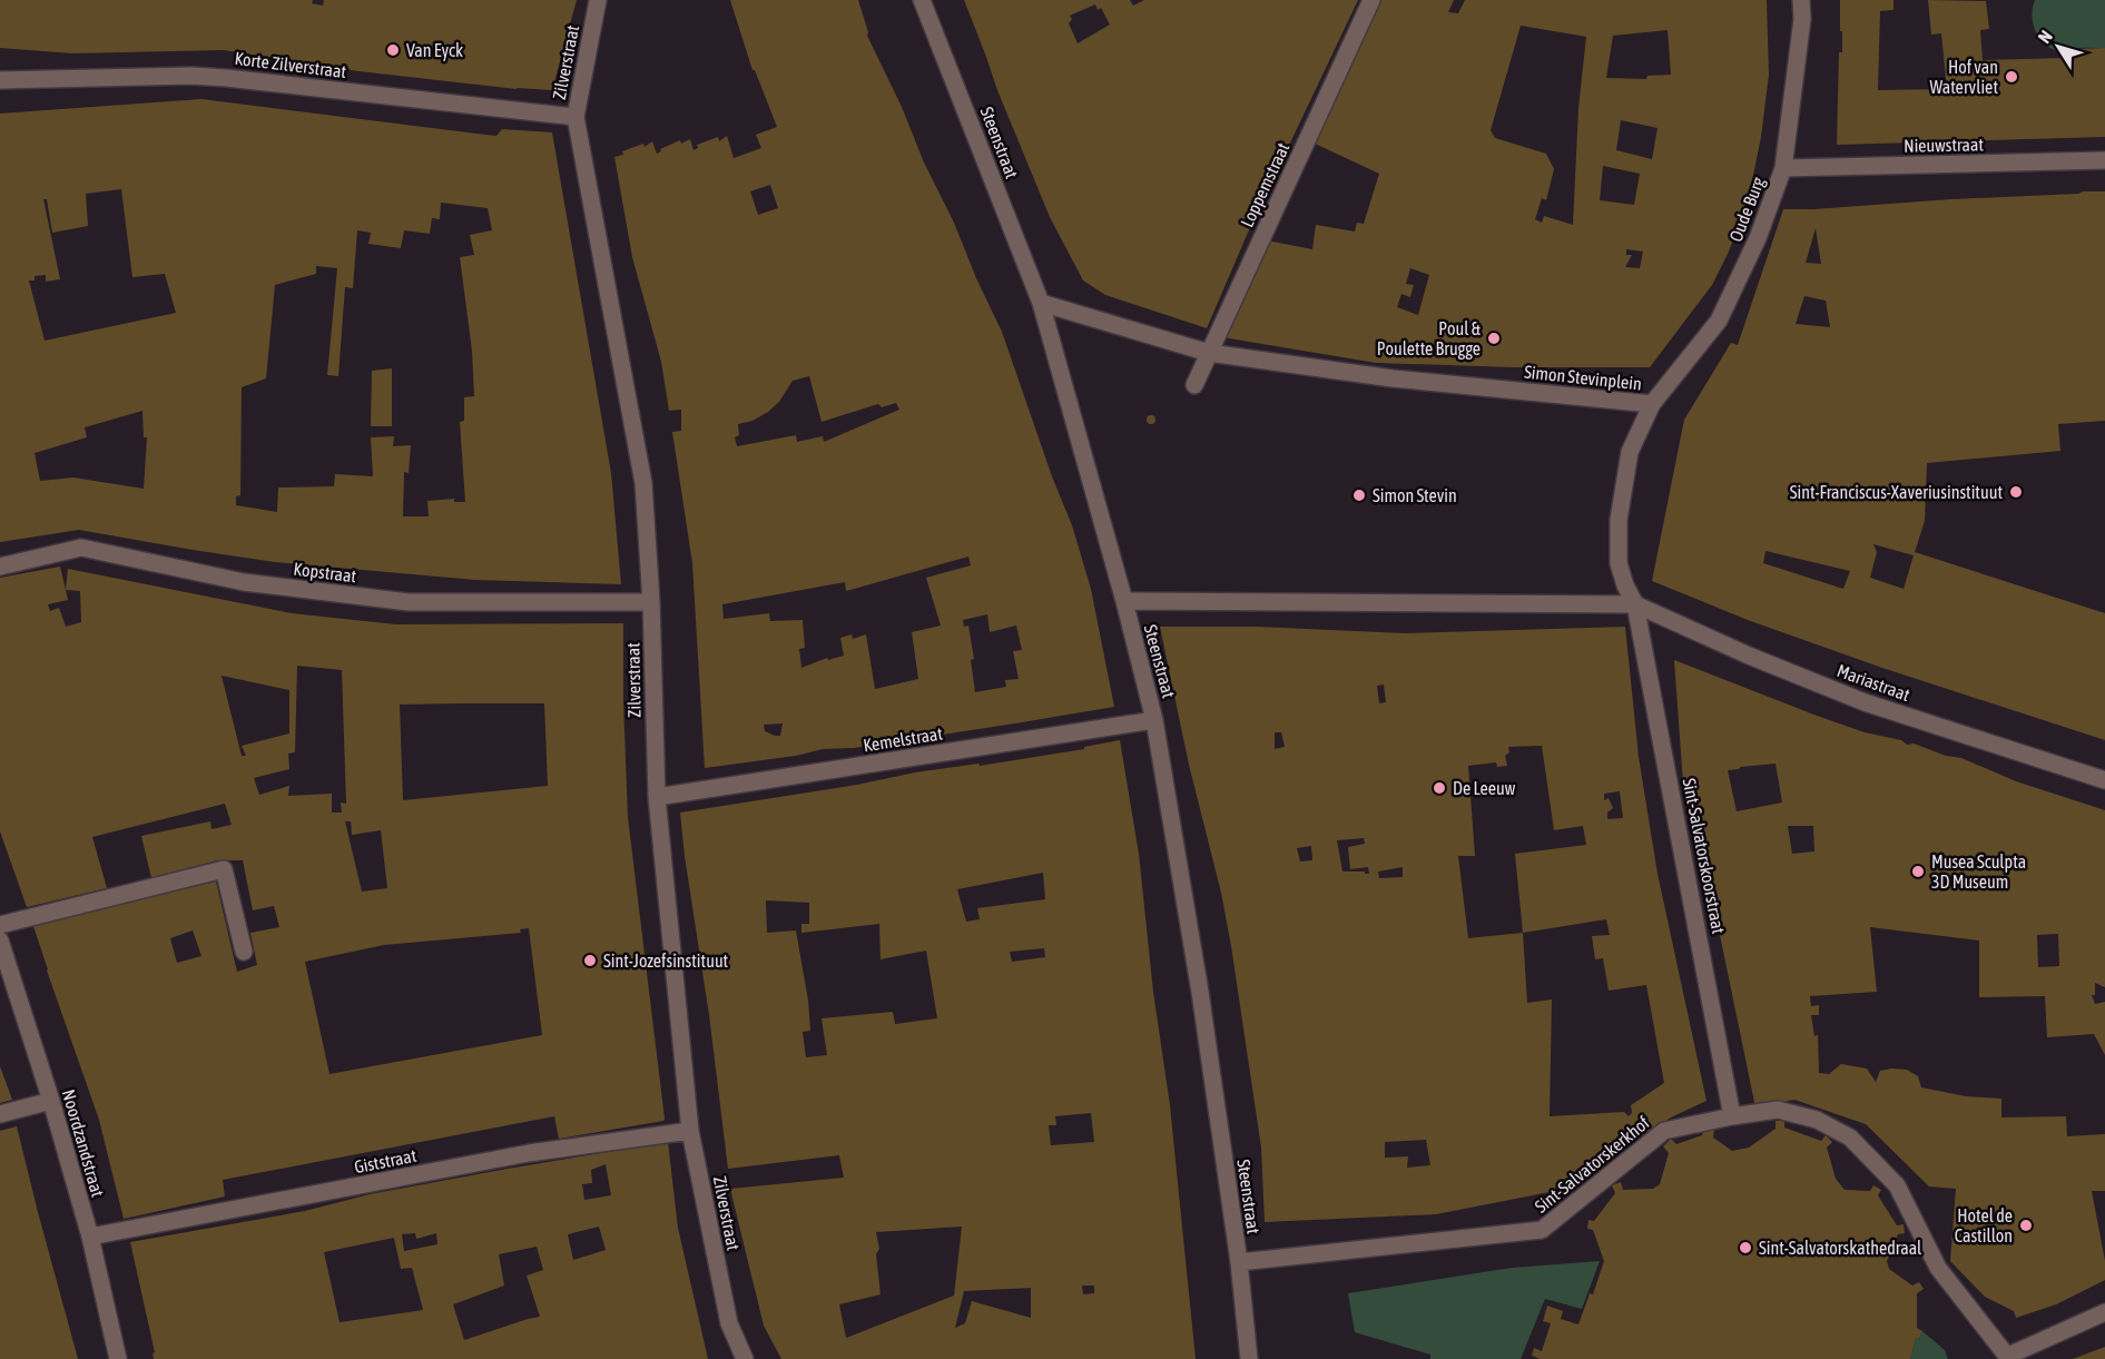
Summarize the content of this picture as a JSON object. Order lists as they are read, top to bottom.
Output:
{
  "streets": {
    "street": [
      "Zilverstraat",
      "Korte Zilverstraat",
      "Steenstraat",
      "Nieuwstraat",
      "Loppemstraat",
      "Oude Burg",
      "Simon Stevinplein",
      "Kopstraat",
      "Mariastraat",
      "Kemelstraat",
      "Sint-Salvatorskoorstraat",
      "Noordzandstraat",
      "Giststraat",
      "Sint-Salvatorskerkhof"
    ]
  },
  "crossings": [
    ["Zilverstraat", "Korte Zilverstraat"],
    ["Zilverstraat", "Kopstraat"],
    ["Zilverstraat", "Kemelstraat"],
    ["Zilverstraat", "Giststraat"],
    ["Steenstraat", "Simon Stevinplein"],
    ["Steenstraat", "Kemelstraat"],
    ["Steenstraat", "Sint-Salvatorskerkhof"],
    ["Nieuwstraat", "Oude Burg"],
    ["Loppemstraat", "Simon Stevinplein"],
    ["Oude Burg", "Simon Stevinplein"],
    ["Simon Stevinplein", "Mariastraat"],
    ["Simon Stevinplein", "Sint-Salvatorskoorstraat"],
    ["Mariastraat", "Sint-Salvatorskoorstraat"],
    ["Sint-Salvatorskoorstraat", "Sint-Salvatorskerkhof"],
    ["Noordzandstraat", "Giststraat"]
  ],
  "places": [
    "Van Eyck",
    "Hof van Watervliet",
    "Poul & Poulette Brugge",
    "Sint-Franciscus-Xaveriusinstituut",
    "Simon Stevin",
    "De Leeuw",
    "Musea Sculpta 3D Museum",
    "Sint-Jozefsinstituut",
    "Hotel de Castillon",
    "Sint-Salvatorskathedraal"
  ],
  "north": "top left"
}
